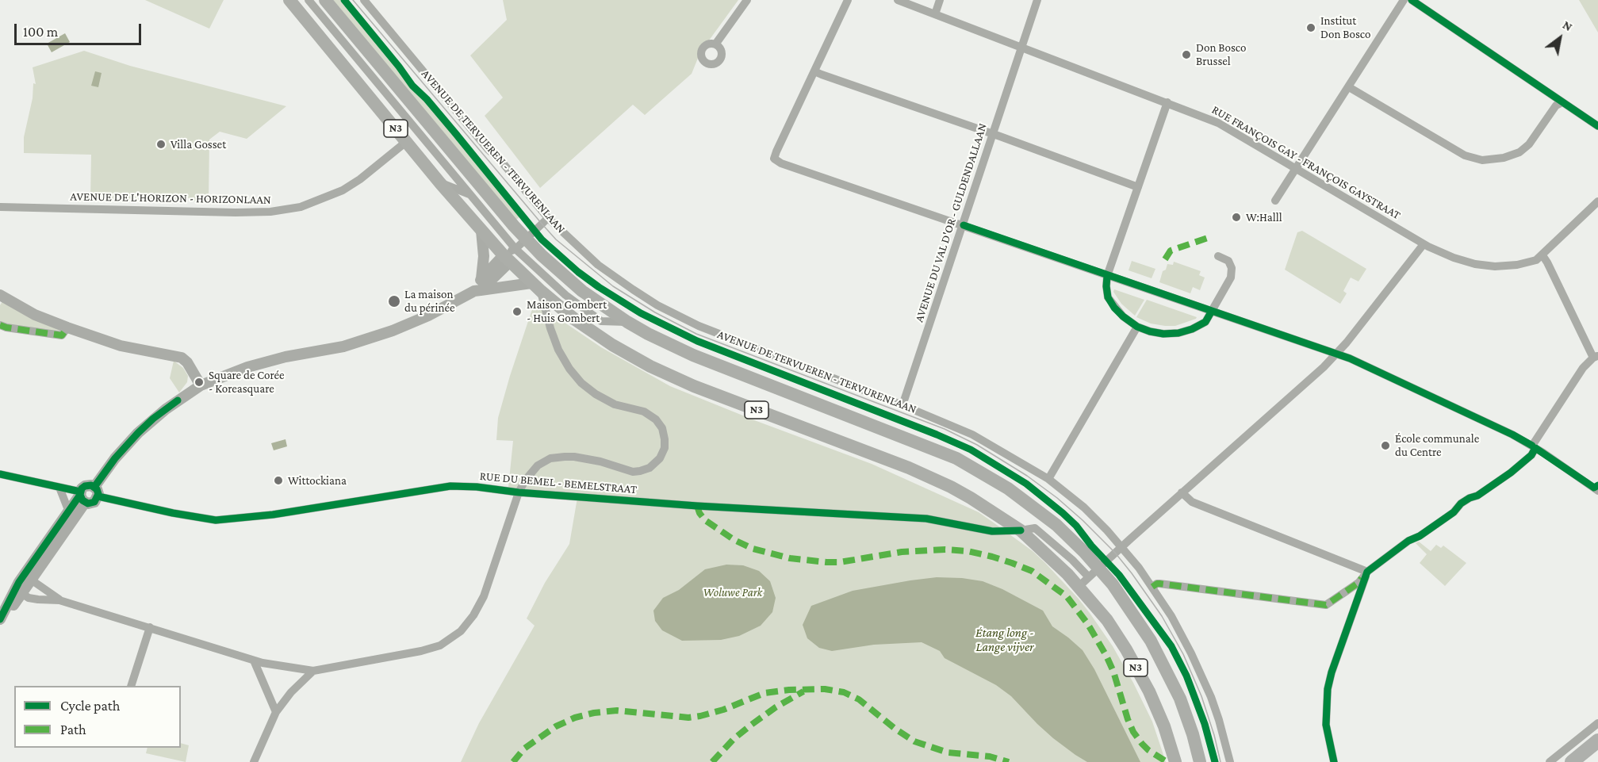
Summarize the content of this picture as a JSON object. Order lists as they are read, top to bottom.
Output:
{
  "streets": {
    "main road": ["N3"],
    "street": [
      "AVENUE DE TERVUEREN - TERVURENLAAN",
      "RUE FRANÇOIS GAY - FRANÇOIS GAYSTRAAT",
      "AVENUE DE L'HORIZON - HORIZONLAAN",
      "AVENUE DU VAL D'OR - GULDENDALLAAN",
      "RUE DU BEMEL - BEMELSTRAAT"
    ]
  },
  "crossings": [
    ["N3", "AVENUE DE L'HORIZON - HORIZONLAAN"],
    ["N3", "RUE DU BEMEL - BEMELSTRAAT"],
    ["AVENUE DE TERVUEREN - TERVURENLAAN", "AVENUE DU VAL D'OR - GULDENDALLAAN"],
    ["RUE FRANÇOIS GAY - FRANÇOIS GAYSTRAAT", "AVENUE DU VAL D'OR - GULDENDALLAAN"]
  ],
  "water": ["Étang long - Lange vijver"],
  "parks": ["Woluwe Park"],
  "places": [
    "Institut Don Bosco",
    "Don Bosco Brussel",
    "Villa Gosset",
    "W:Halll",
    "La maison du périnée",
    "Maison Gombert - Huis Gombert",
    "Square de Corée - Koreasquare",
    "École communale du Centre",
    "Wittockiana"
  ],
  "legend": ["Cycle path", "Path"],
  "scale_bar": "100 m",
  "north": "top right"
}
